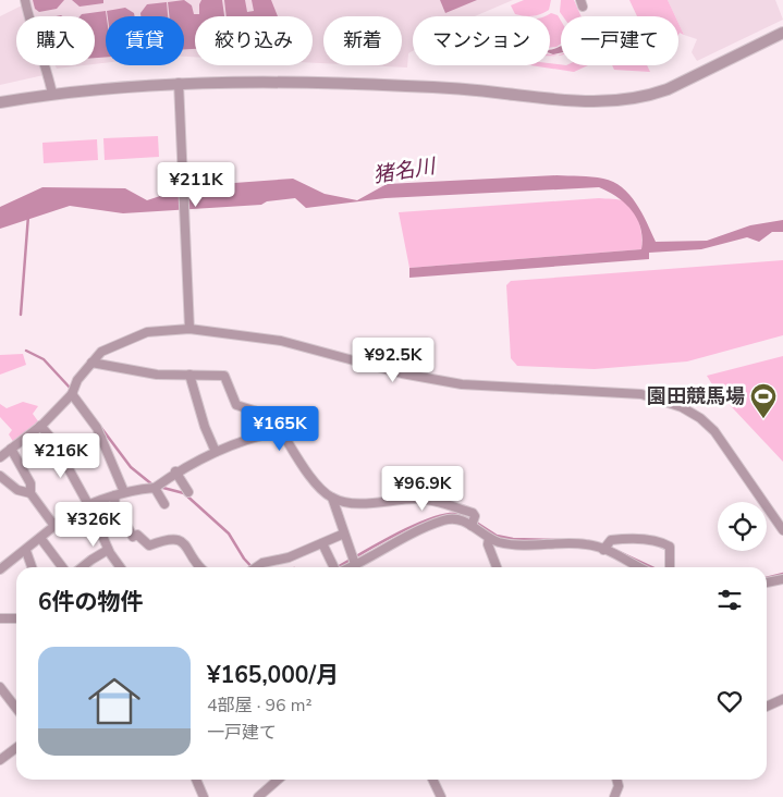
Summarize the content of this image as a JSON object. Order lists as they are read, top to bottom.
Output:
{
  "water": ["猪名川"],
  "places": {
    "sports": ["園田競馬場"]
  },
  "page": {
    "chip": [
      "購入",
      "賃貸",
      "絞り込み",
      "新着",
      "マンション",
      "一戸建て"
    ],
    "price": [
      "¥211K",
      "¥92.5K",
      "¥165K",
      "¥216K",
      "¥96.9K",
      "¥326K"
    ],
    "heading": "6件の物件",
    "list": [
      {
        "name": "¥165,000/月",
        "note": "4部屋 · 96 m² · 一戸建て"
      }
    ]
  }
}
